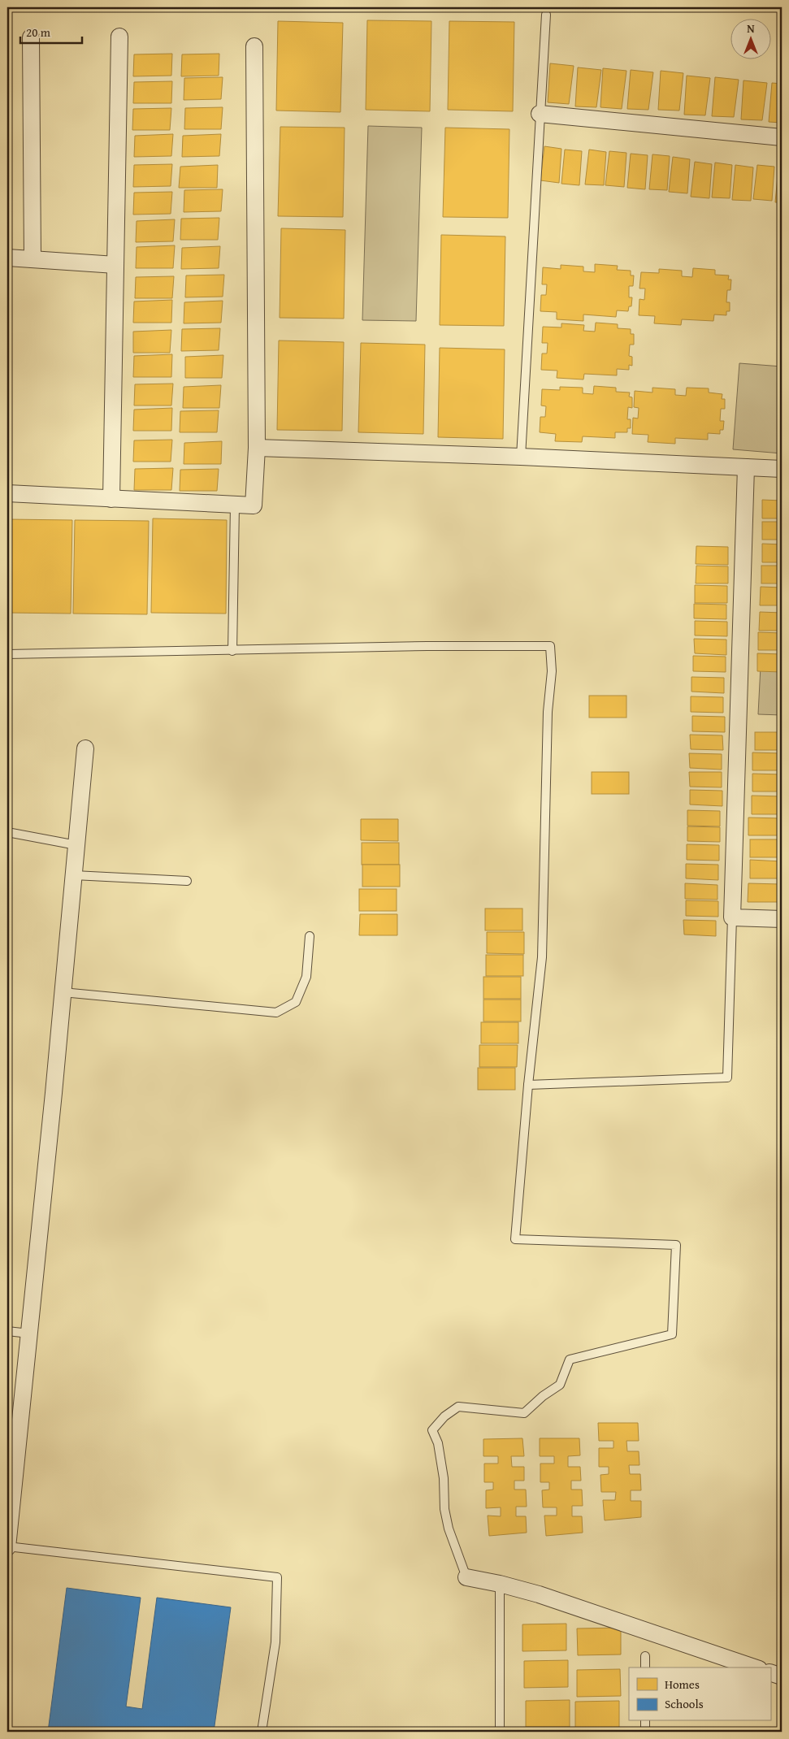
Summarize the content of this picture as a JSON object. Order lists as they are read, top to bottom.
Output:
{
  "legend": ["Homes", "Schools"],
  "scale_bar": "20 m",
  "north": "top"
}
